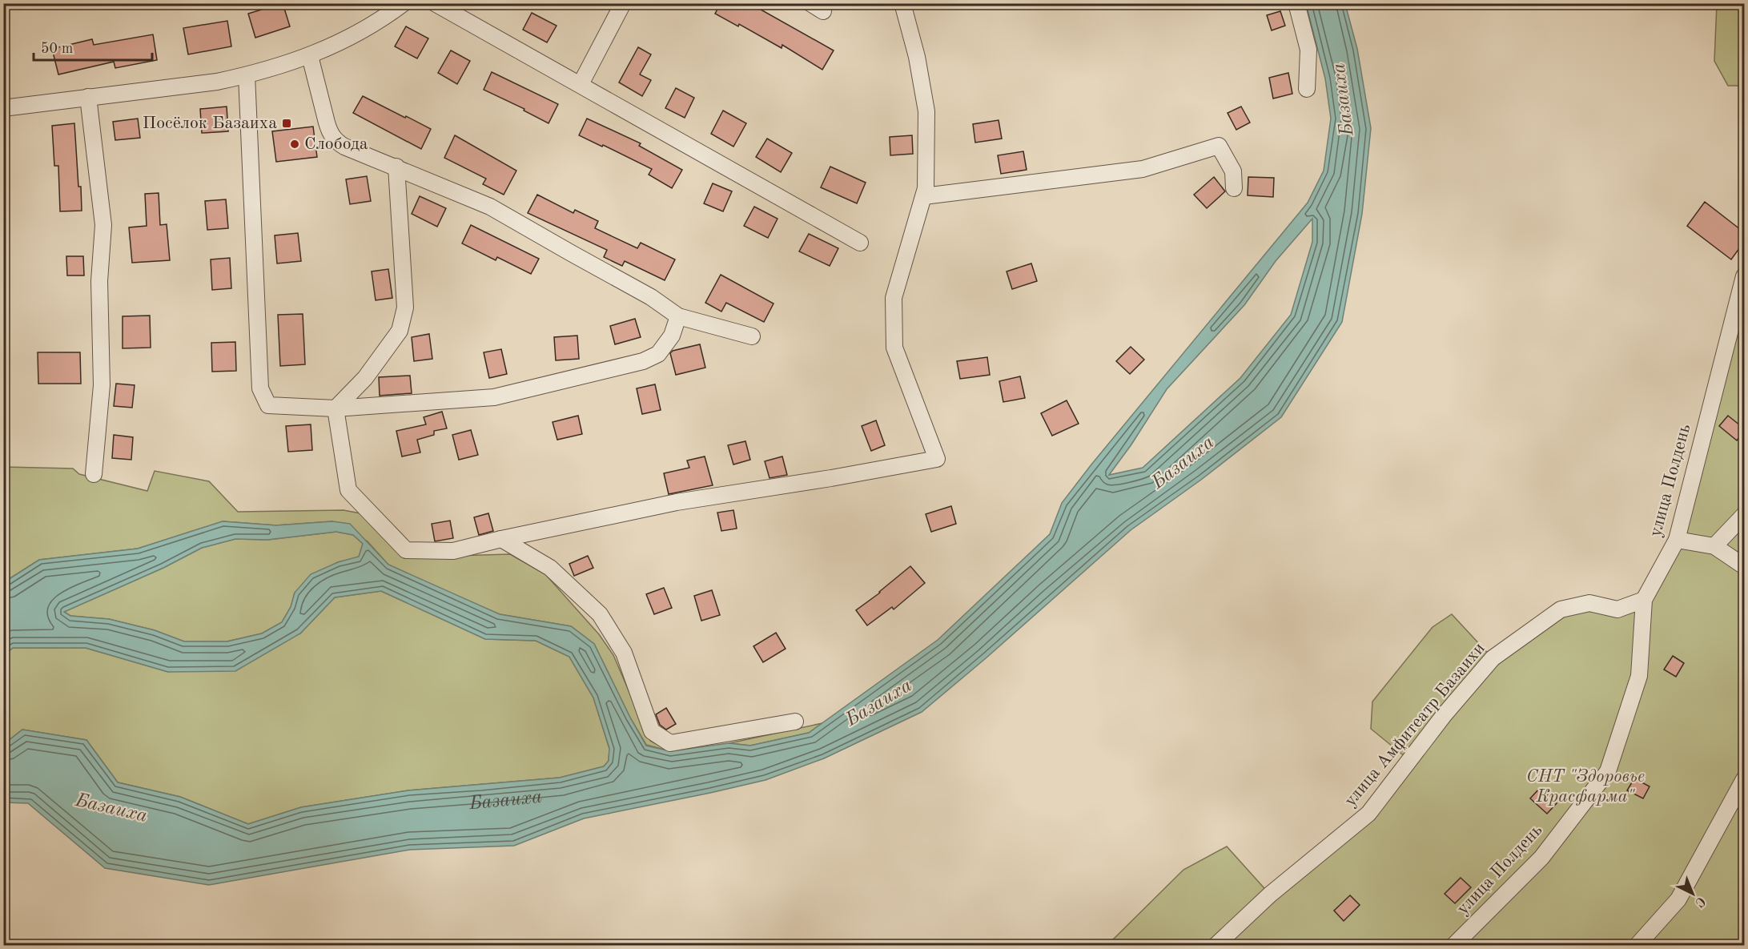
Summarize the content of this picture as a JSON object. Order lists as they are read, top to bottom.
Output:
{
  "streets": {
    "street": ["улица Полдень", "улица Амфитеатр Базаихи"]
  },
  "crossings": [
    ["улица Полдень", "улица Амфитеатр Базаихи"]
  ],
  "water": ["Базаиха"],
  "parks": ["СНТ \"Здоровье Красфарма\""],
  "places": {
    "transit": ["Посёлок Базаиха"],
    "other": ["Слобода"]
  },
  "scale_bar": "50 m",
  "north": "bottom right"
}
